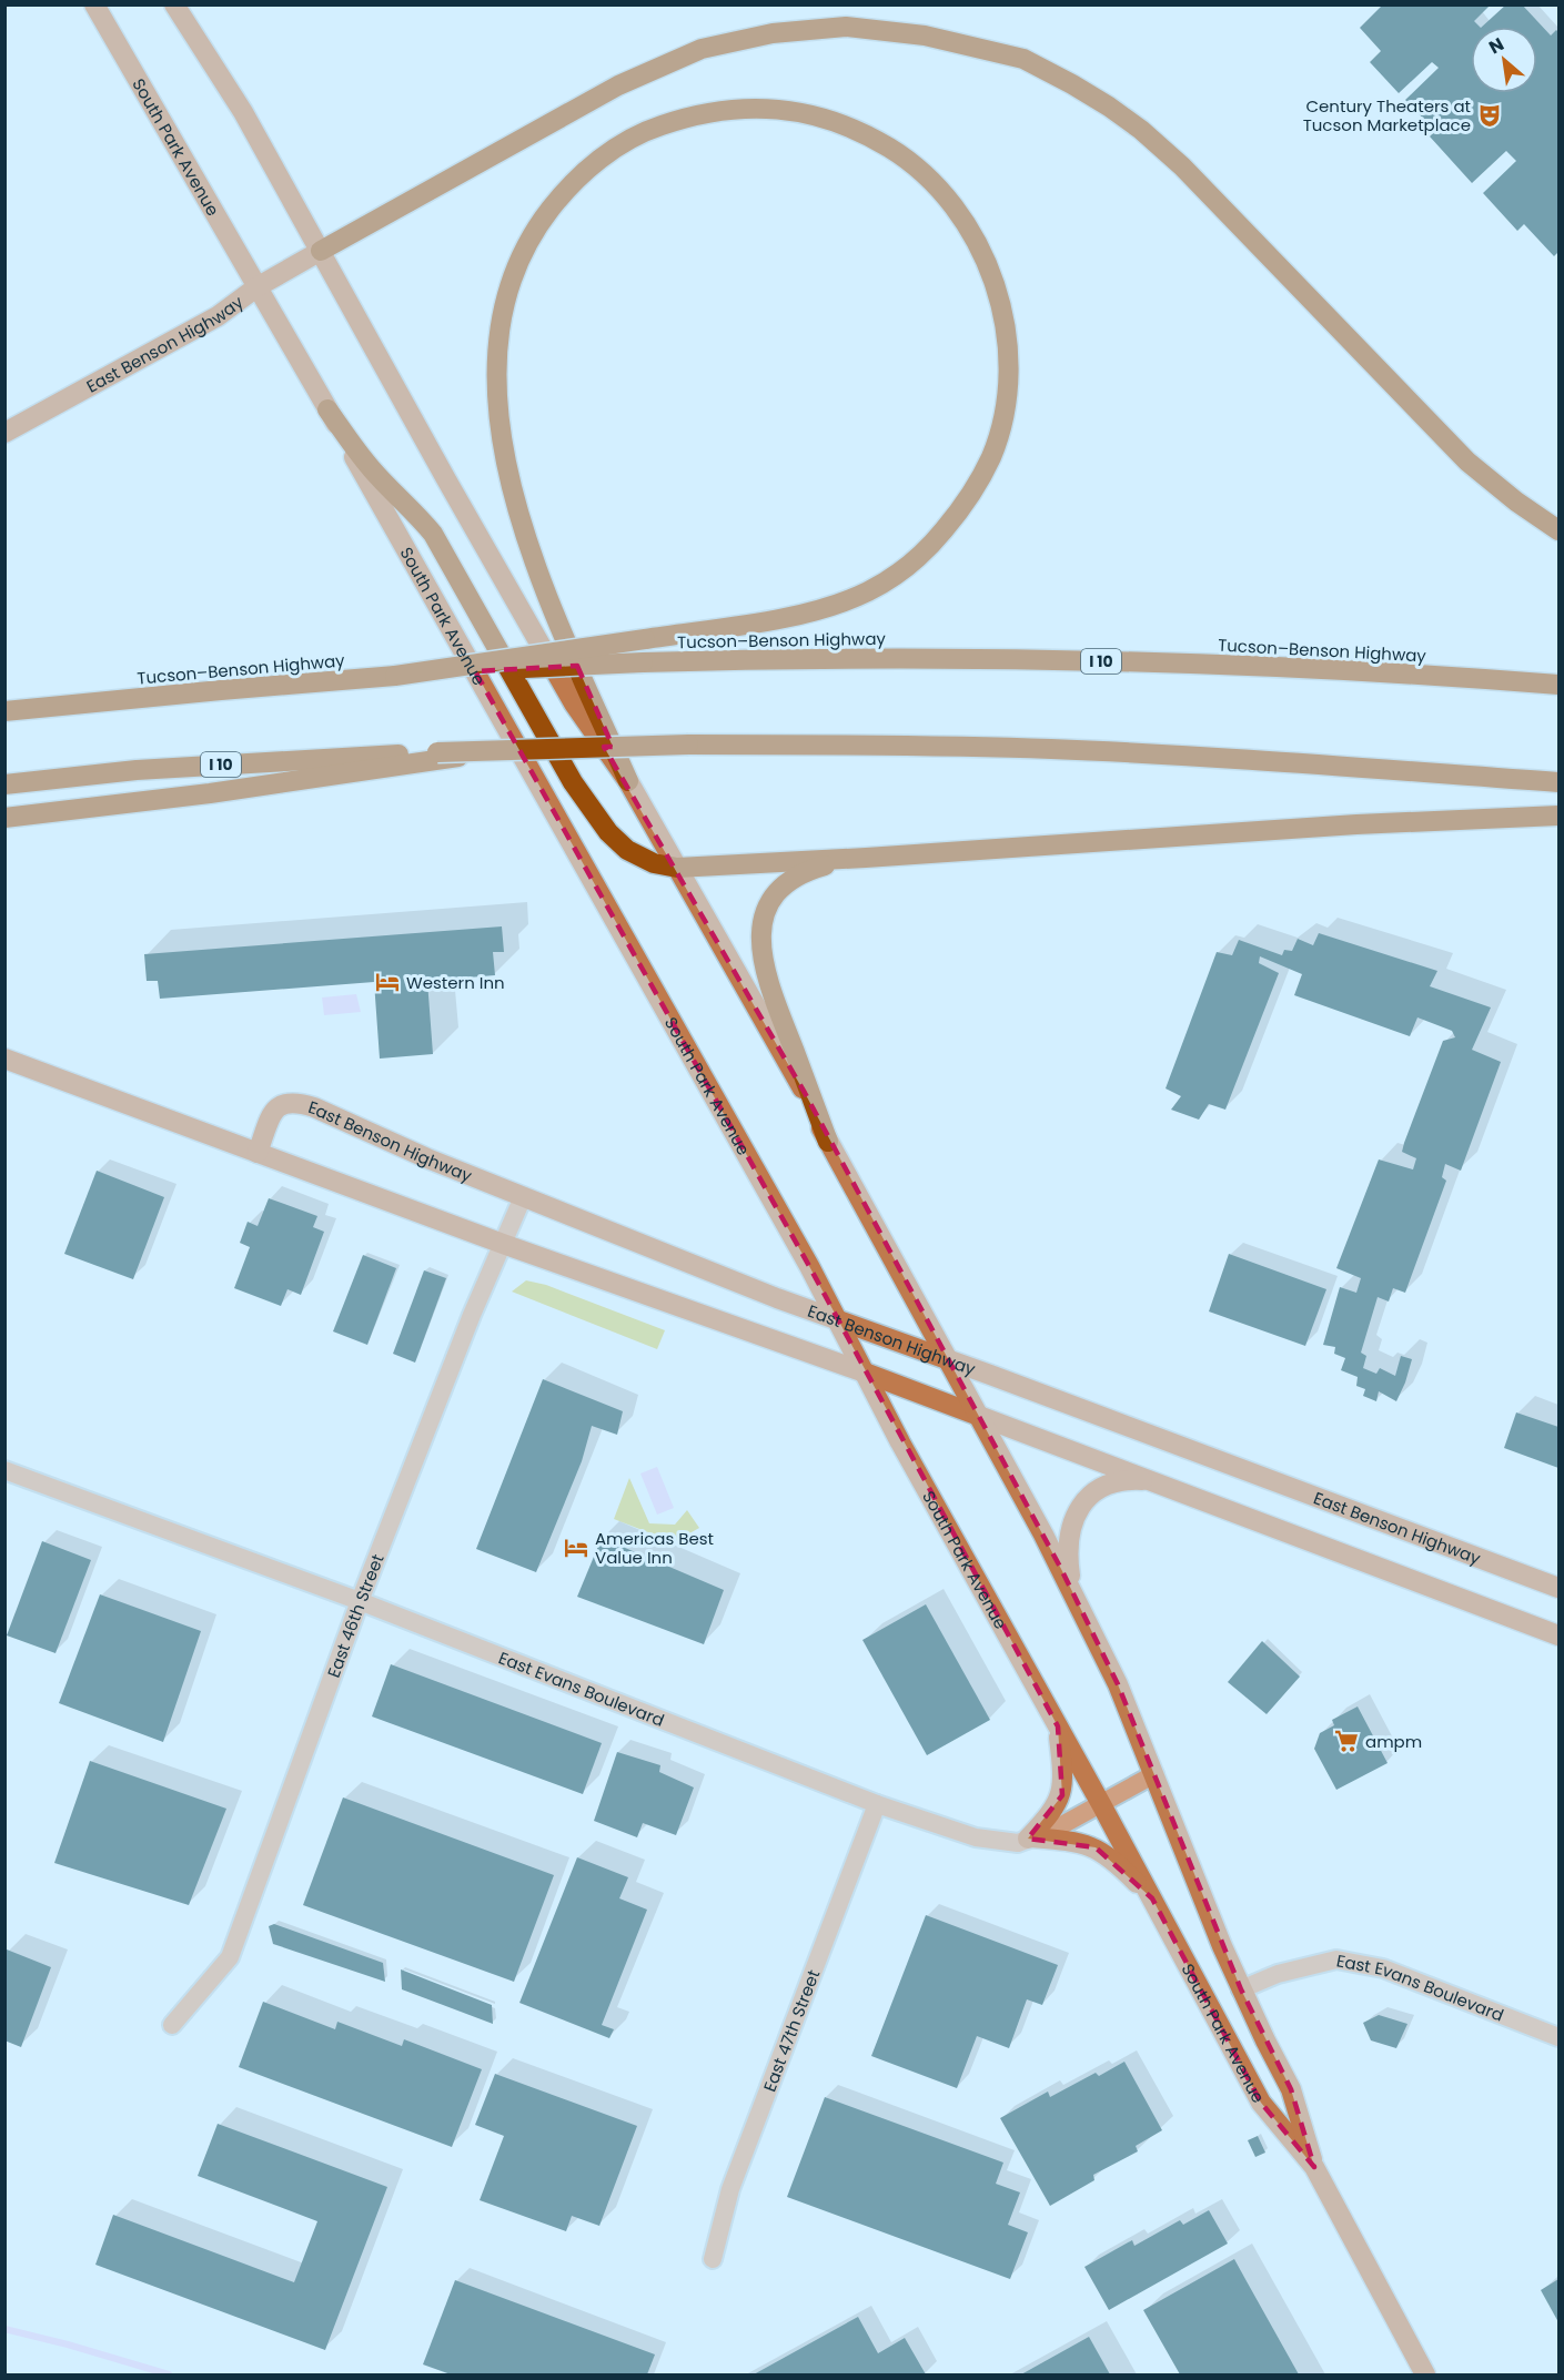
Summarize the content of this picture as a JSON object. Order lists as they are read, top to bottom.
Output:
{
  "streets": {
    "highway": ["Tucson–Benson Highway", "I 10"],
    "main road": ["South Park Avenue", "East Benson Highway"],
    "street": ["East 46th Street", "East Evans Boulevard", "East 47th Street"]
  },
  "crossings": [
    ["South Park Avenue", "East Benson Highway"],
    ["South Park Avenue", "East Evans Boulevard"],
    ["East Benson Highway", "East 46th Street"],
    ["East 46th Street", "East Evans Boulevard"],
    ["East Evans Boulevard", "East 47th Street"]
  ],
  "places": {
    "theatre": ["Century Theaters at Tucson Marketplace"],
    "hotel": ["Western Inn", "Americas Best Value Inn"],
    "supermarket": ["ampm"]
  },
  "north": "top left"
}
